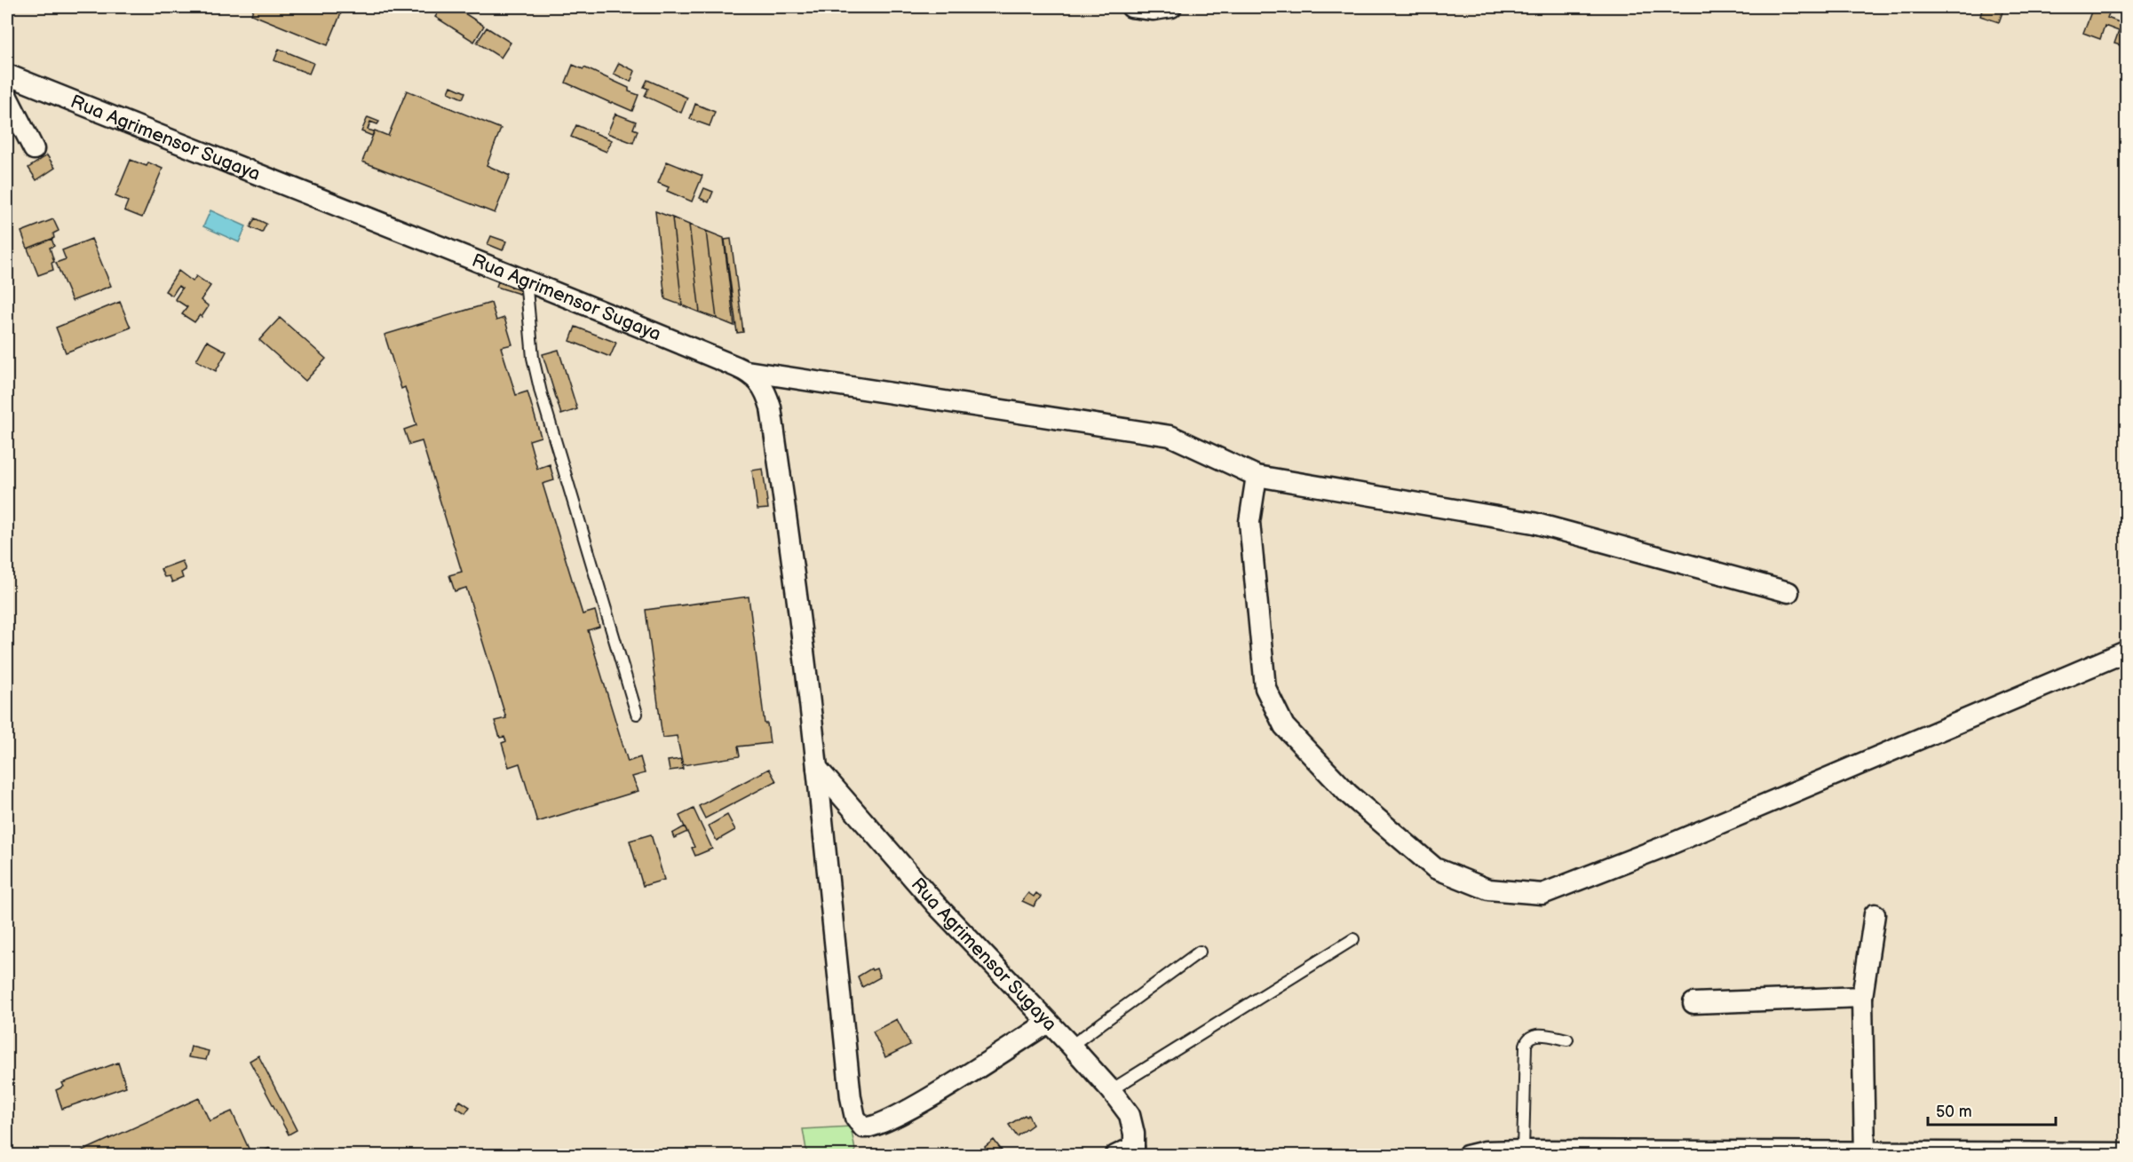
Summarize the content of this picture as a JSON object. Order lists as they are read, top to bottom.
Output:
{
  "streets": {
    "street": ["Rua Agrimensor Sugaya"]
  },
  "scale_bar": "50 m"
}
